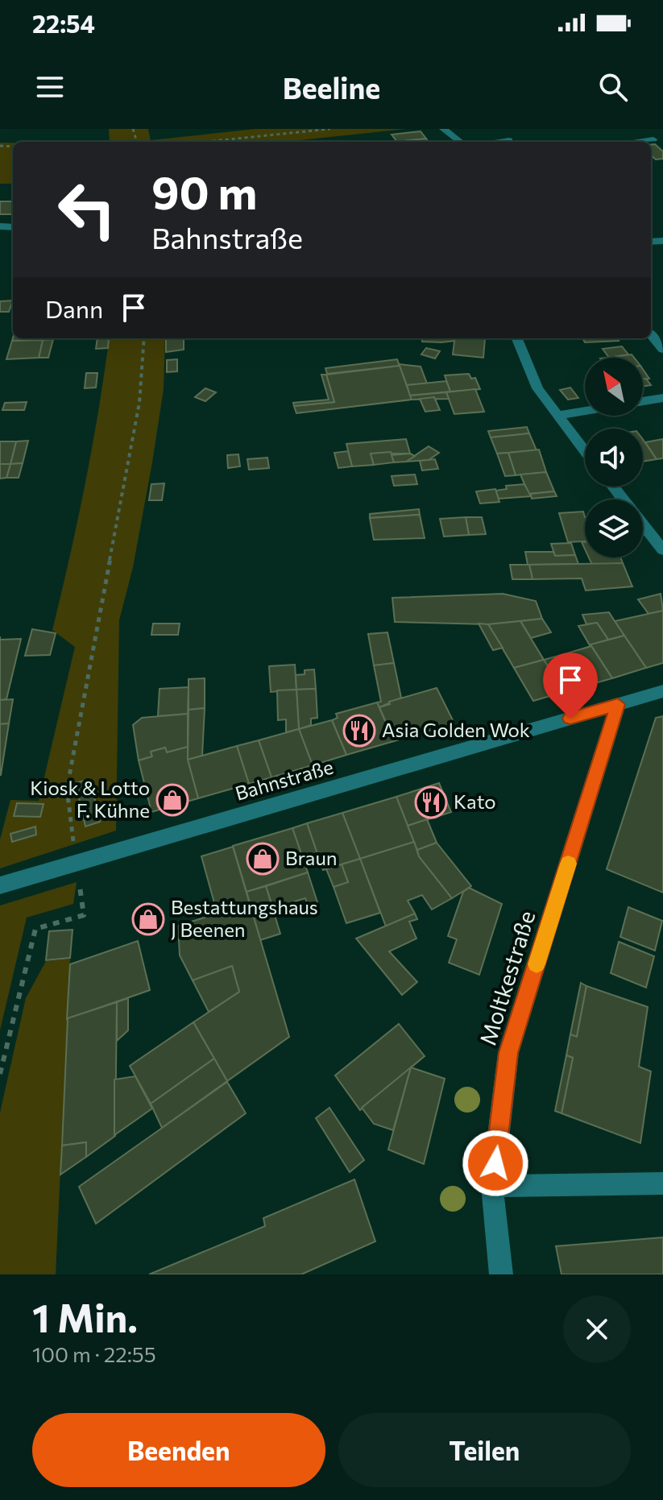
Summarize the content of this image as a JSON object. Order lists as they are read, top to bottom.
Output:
{
  "streets": {
    "street": ["Bahnstraße", "Moltkestraße"]
  },
  "crossings": [
    ["Bahnstraße", "Moltkestraße"]
  ],
  "places": {
    "restaurant": ["Asia Golden Wok", "Kato"],
    "shop": ["Kiosk & Lotto F. Kühne", "Braun", "Bestattungshaus J Beenen"]
  },
  "north": "top left",
  "page": {
    "status": "22:54",
    "header": "Beeline",
    "turn": ["90 m", "Bahnstraße"],
    "then": "Dann",
    "heading": ["1 Min.", "100 m · 22:55"],
    "buttons": ["Beenden", "Teilen"]
  }
}
